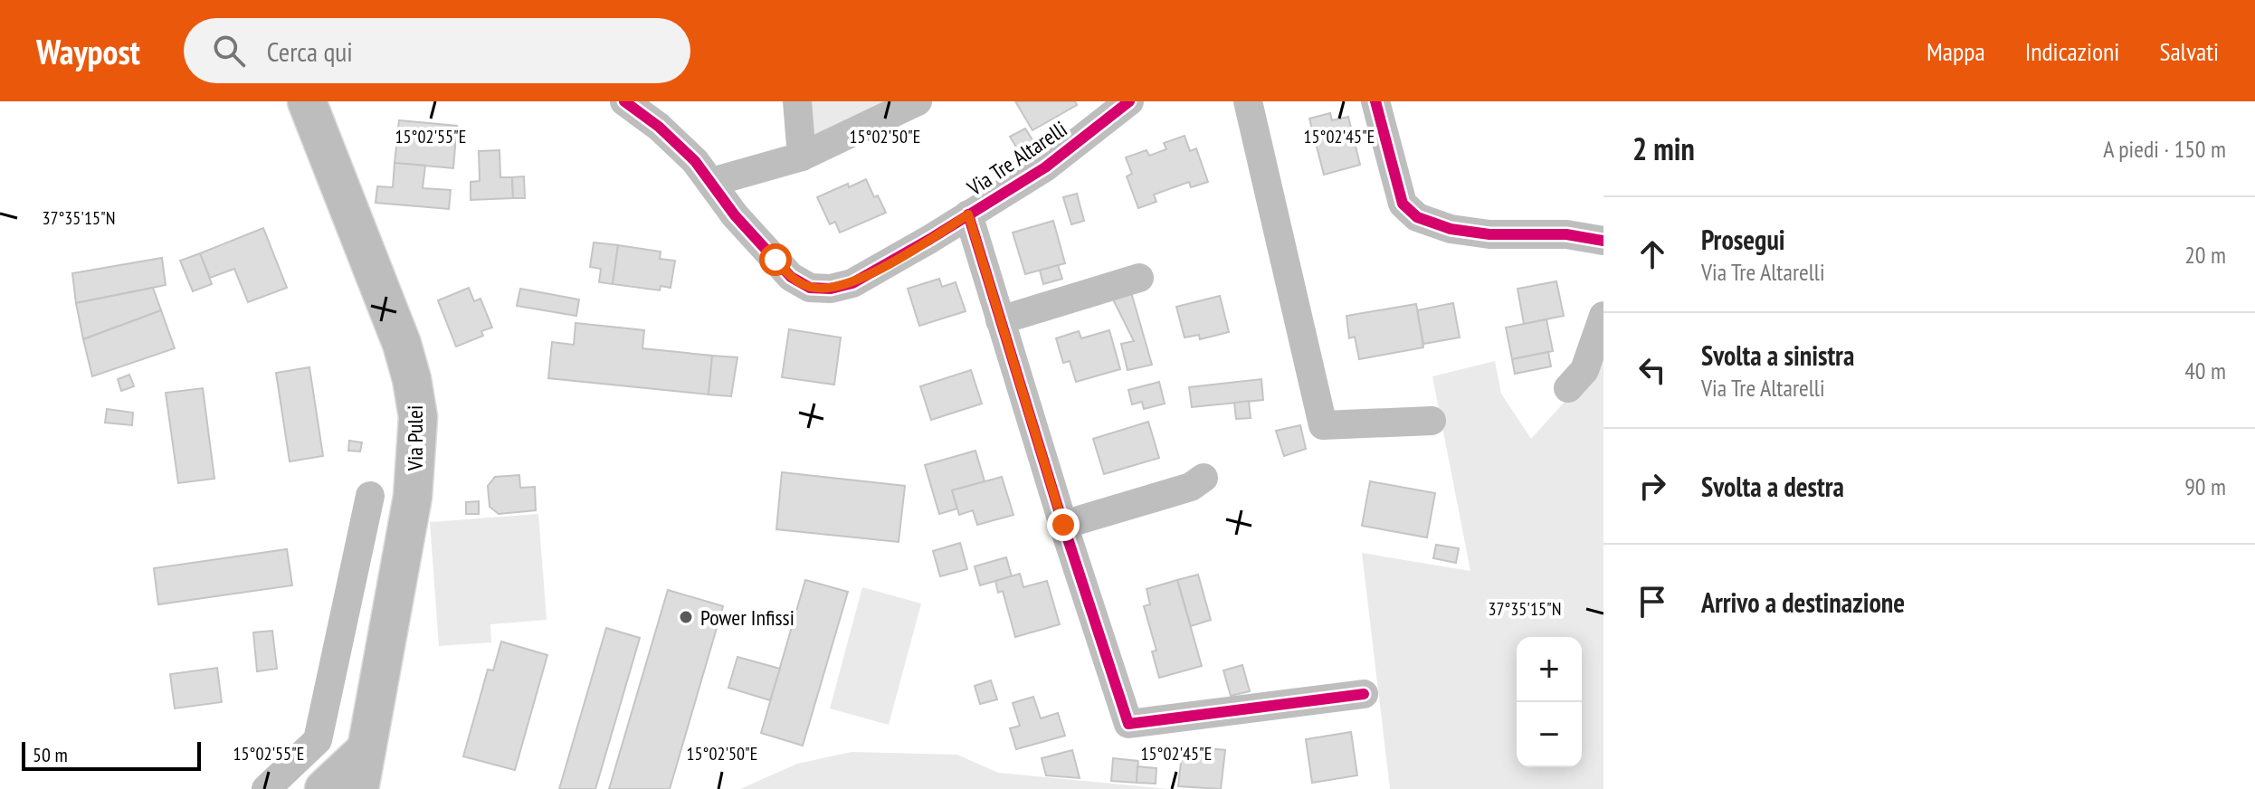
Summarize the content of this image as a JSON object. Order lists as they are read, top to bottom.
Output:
{
  "streets": {
    "main road": ["Via Pulei"],
    "street": ["Via Tre Altarelli"]
  },
  "places": ["Power Infissi"],
  "scale_bar": "50 m",
  "page": {
    "header": "Waypost",
    "search": "Cerca qui",
    "nav": ["Mappa", "Indicazioni", "Salvati"],
    "heading": ["2 min", "A piedi · 150 m"],
    "list": [
      ["Prosegui", "Via Tre Altarelli", "20 m"],
      ["Svolta a sinistra", "Via Tre Altarelli", "40 m"],
      ["Svolta a destra", "90 m"],
      "Arrivo a destinazione"
    ],
    "map_buttons": ["+", "−"],
    "scale": "50 m"
  },
  "coordinates": [
    "15°02'55\"E",
    "15°02'50\"E",
    "15°02'45\"E",
    "37°35'15\"N"
  ]
}
